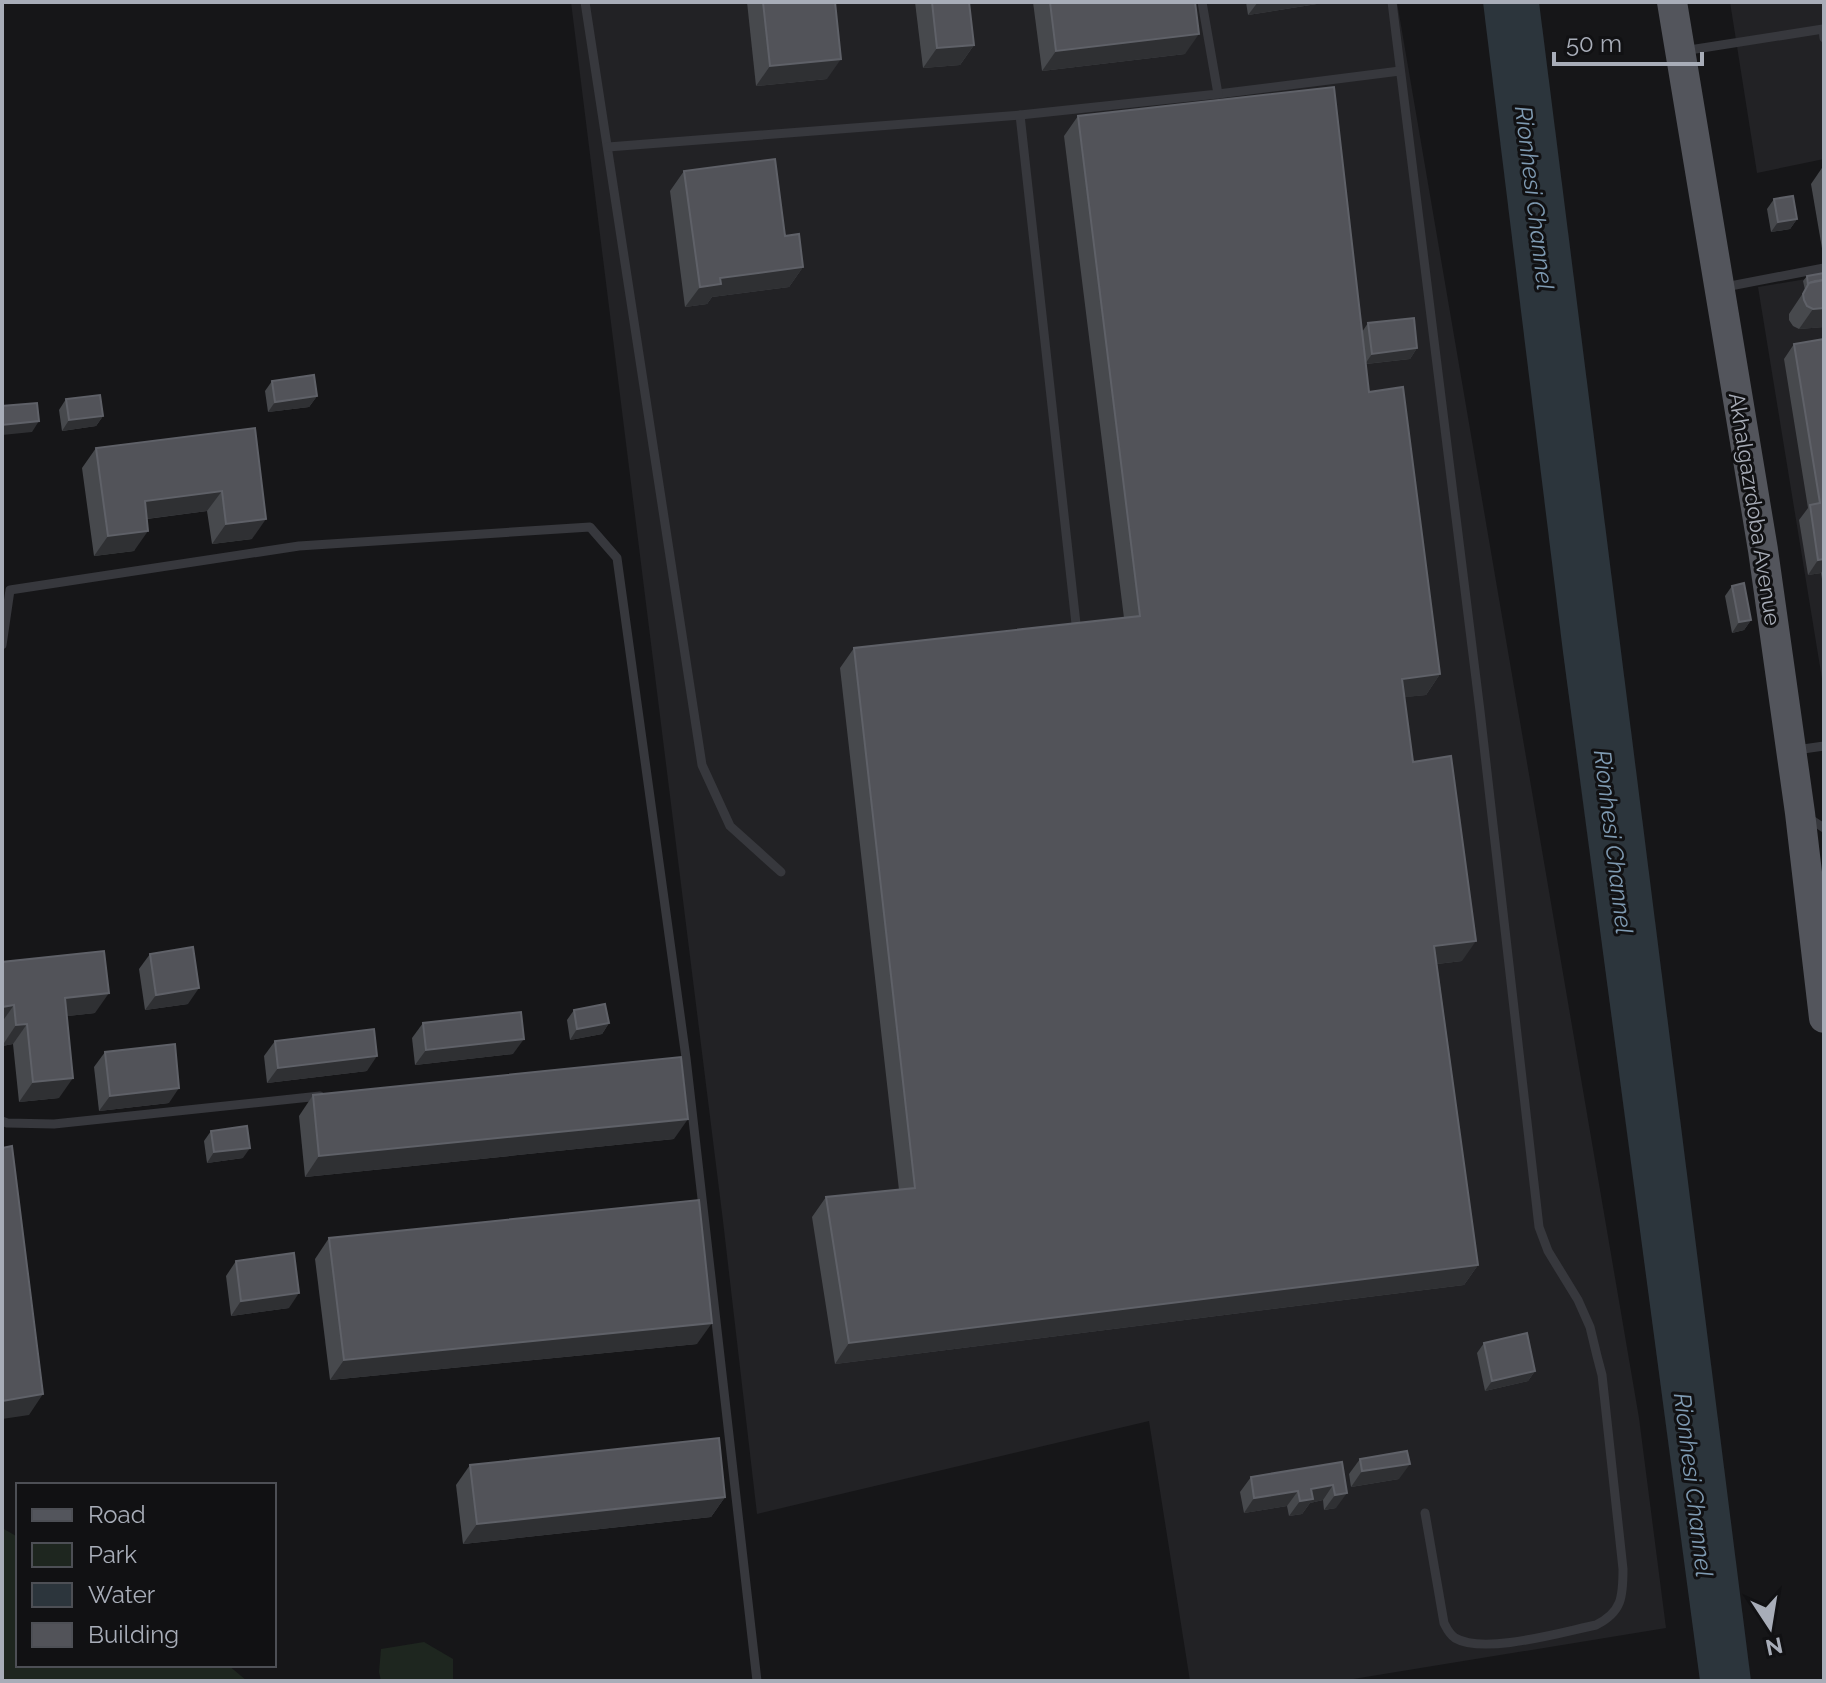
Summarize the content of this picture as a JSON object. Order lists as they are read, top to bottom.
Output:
{
  "streets": {
    "main road": ["Akhalgazrdoba Avenue"]
  },
  "water": ["Rionhesi Channel"],
  "legend": [
    "Road",
    "Park",
    "Water",
    "Building"
  ],
  "scale_bar": "50 m",
  "north": "bottom"
}
